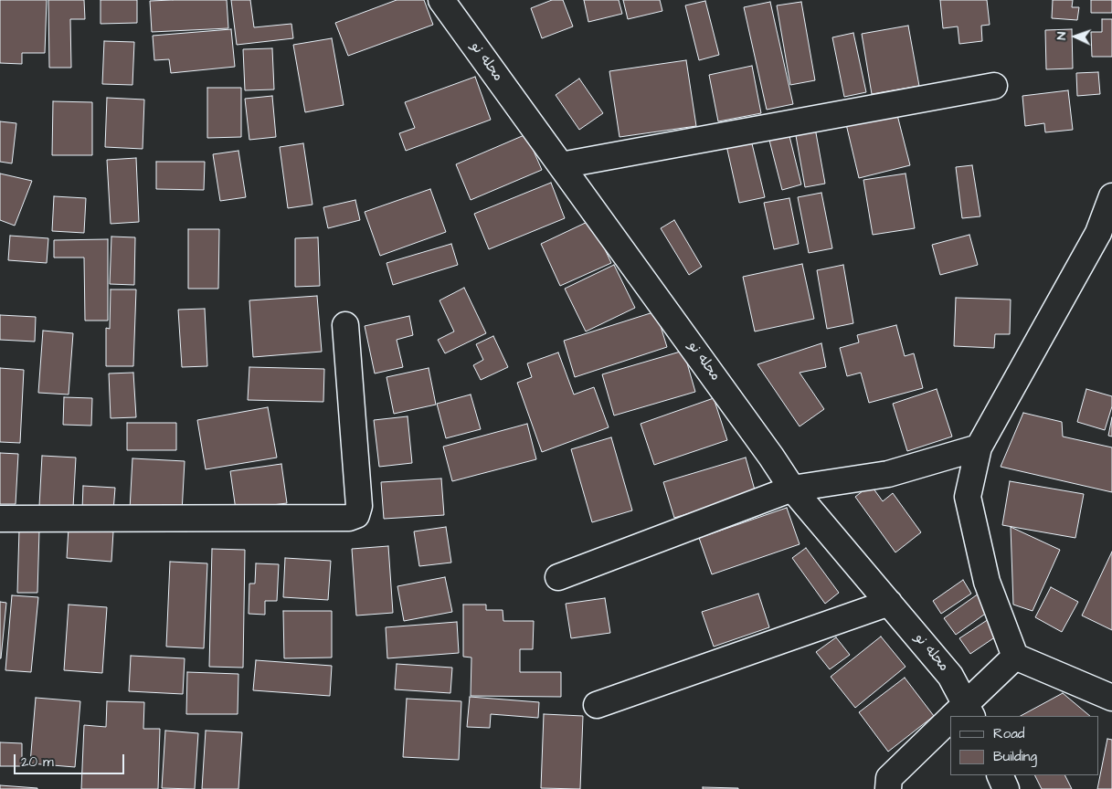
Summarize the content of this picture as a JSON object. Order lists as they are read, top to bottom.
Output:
{
  "streets": {
    "street": ["محله نو"]
  },
  "legend": ["Road", "Building"],
  "scale_bar": "20 m",
  "north": "left"
}
